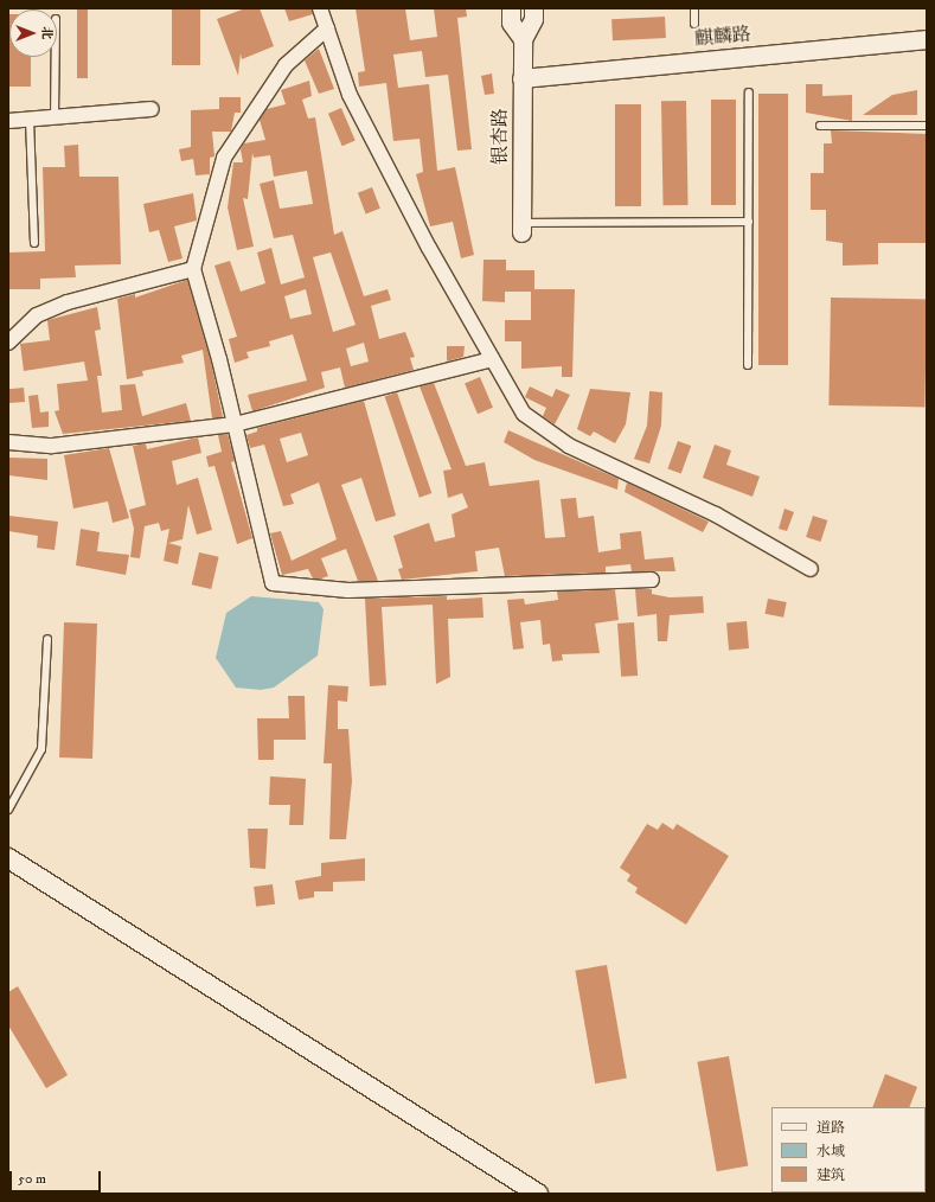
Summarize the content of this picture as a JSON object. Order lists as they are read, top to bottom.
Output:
{
  "streets": {
    "street": ["麒麟路", "银杏路"]
  },
  "crossings": [
    ["麒麟路", "银杏路"]
  ],
  "legend": ["道路", "水域", "建筑"],
  "scale_bar": "50 m",
  "north": "right"
}
